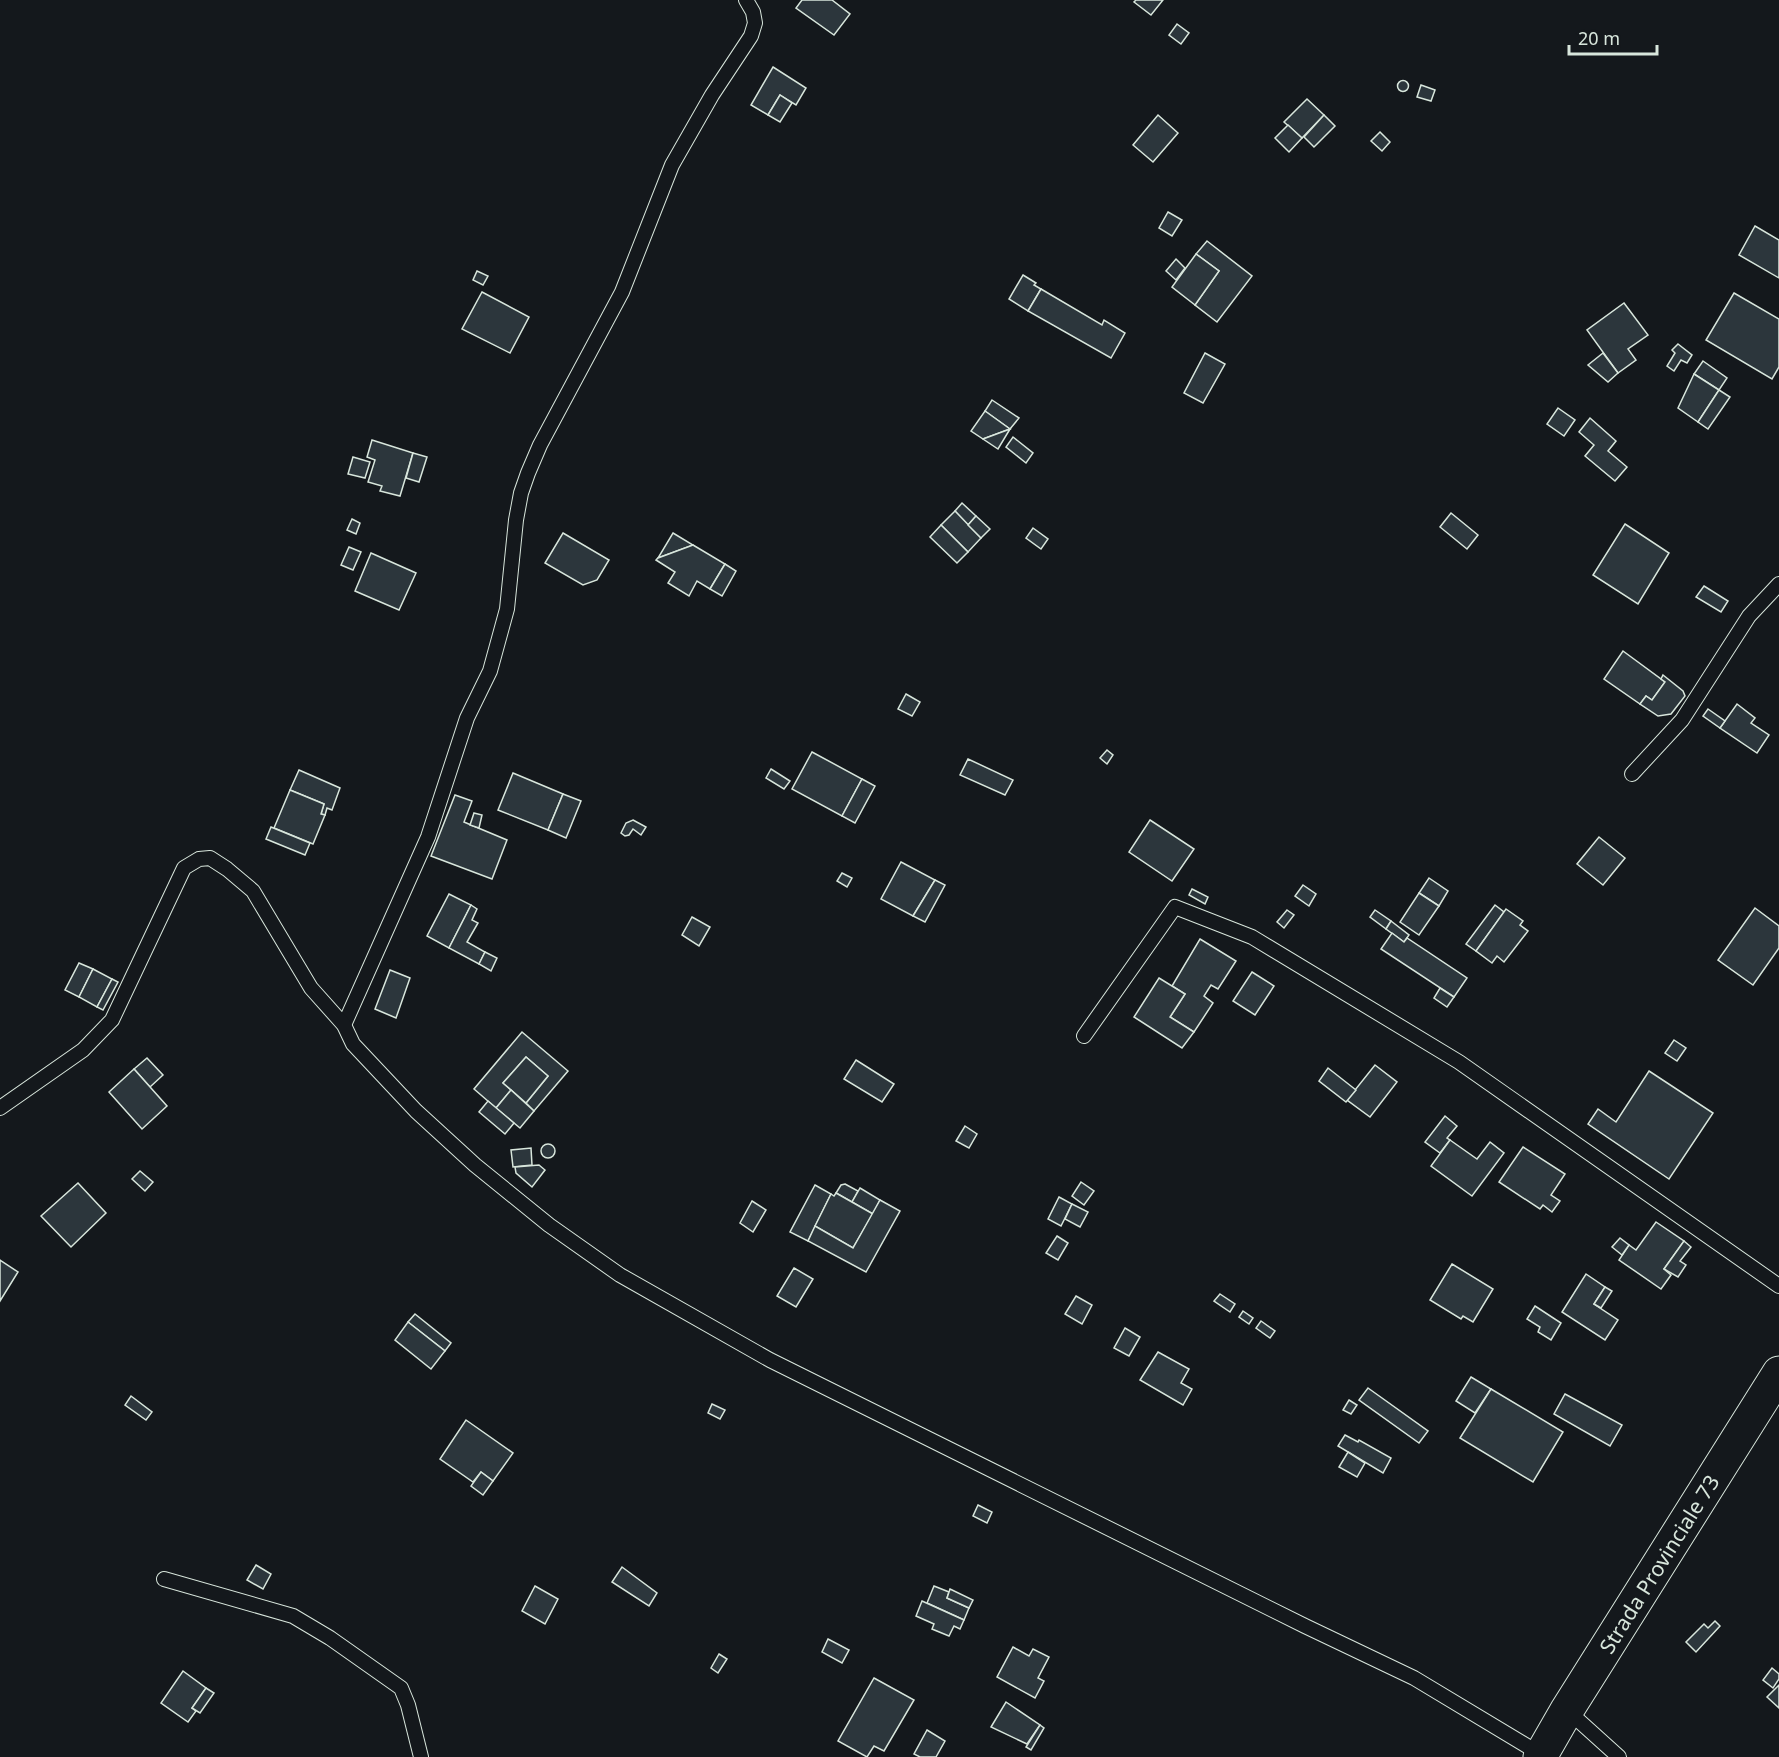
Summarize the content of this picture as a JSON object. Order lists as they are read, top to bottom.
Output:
{
  "streets": {
    "street": ["Strada Provinciale 73"]
  },
  "scale_bar": "20 m"
}
